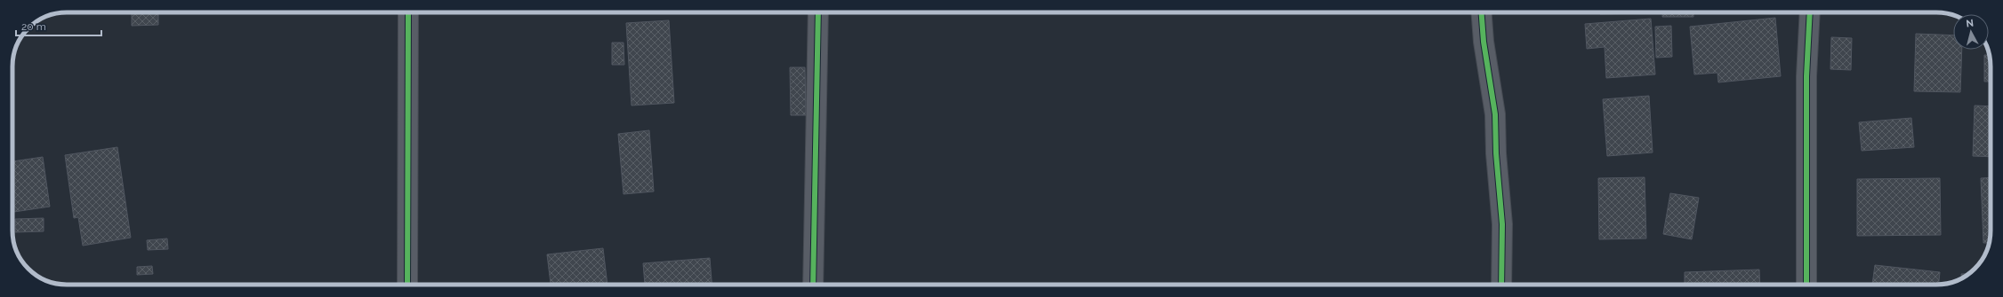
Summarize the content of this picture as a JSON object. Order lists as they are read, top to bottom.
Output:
{
  "scale_bar": "20 m",
  "north": "top"
}
